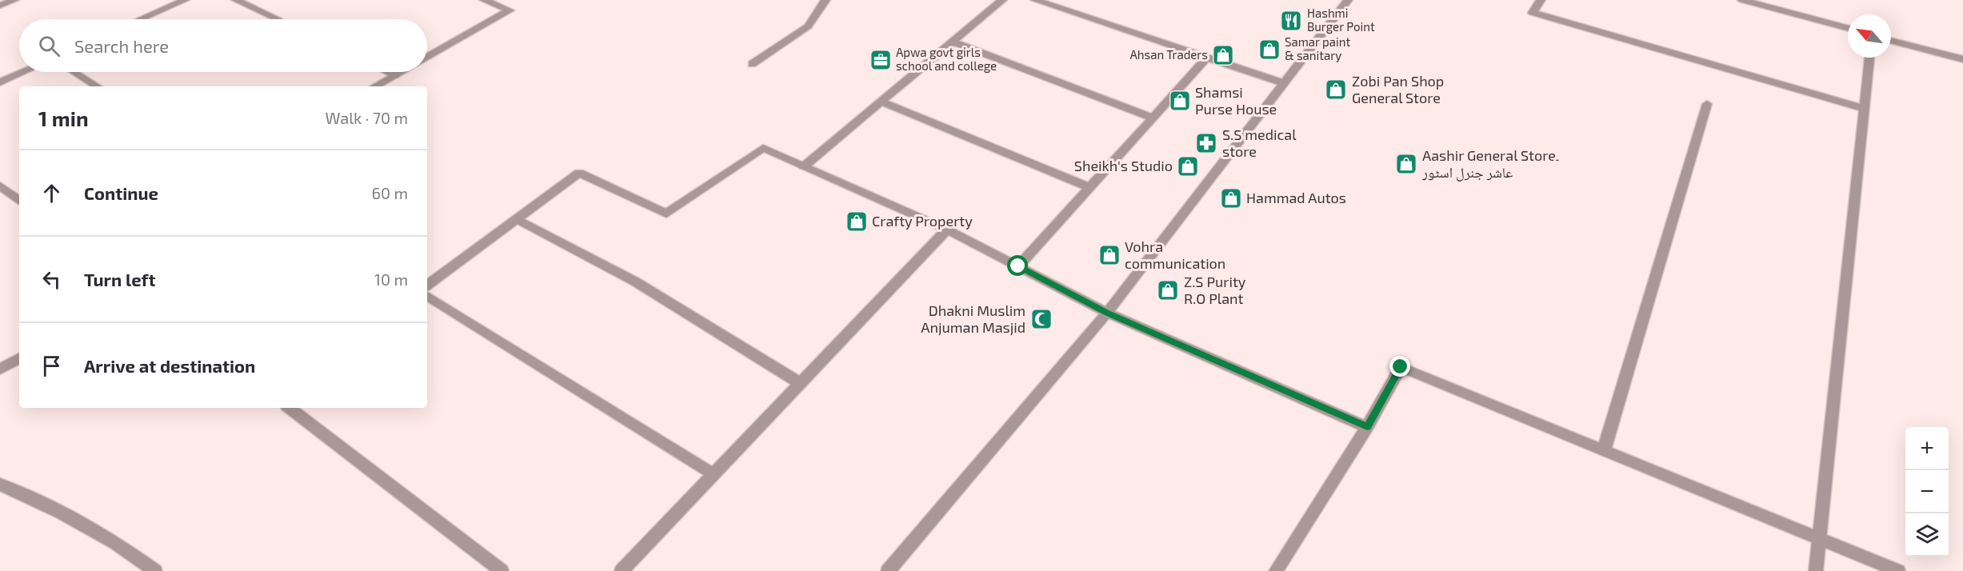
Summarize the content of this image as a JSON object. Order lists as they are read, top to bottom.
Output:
{
  "places": {
    "restaurant": ["Hashmi Burger Point"],
    "shop": [
      "Samar paint & sanitary",
      "Ahsan Traders",
      "Zobi Pan Shop General Store",
      "Shamsi Purse House",
      "Aashir General Store۔ عاشر جنرل اسٹور",
      "Sheikh's Studio",
      "Hammad Autos",
      "Crafty Property",
      "Vohra communication",
      "Z.S Purity R.O Plant"
    ],
    "office": ["Apwa govt girls school and college"],
    "pharmacy": ["S.S medical store"],
    "mosque": ["Dhakni Muslim Anjuman Masjid"]
  },
  "north": "top left",
  "page": {
    "search": "Search here",
    "heading": ["1 min", "Walk · 70 m"],
    "list": [
      ["Continue", "60 m"],
      ["Turn left", "10 m"],
      "Arrive at destination"
    ],
    "map_buttons": ["+", "−"]
  }
}
